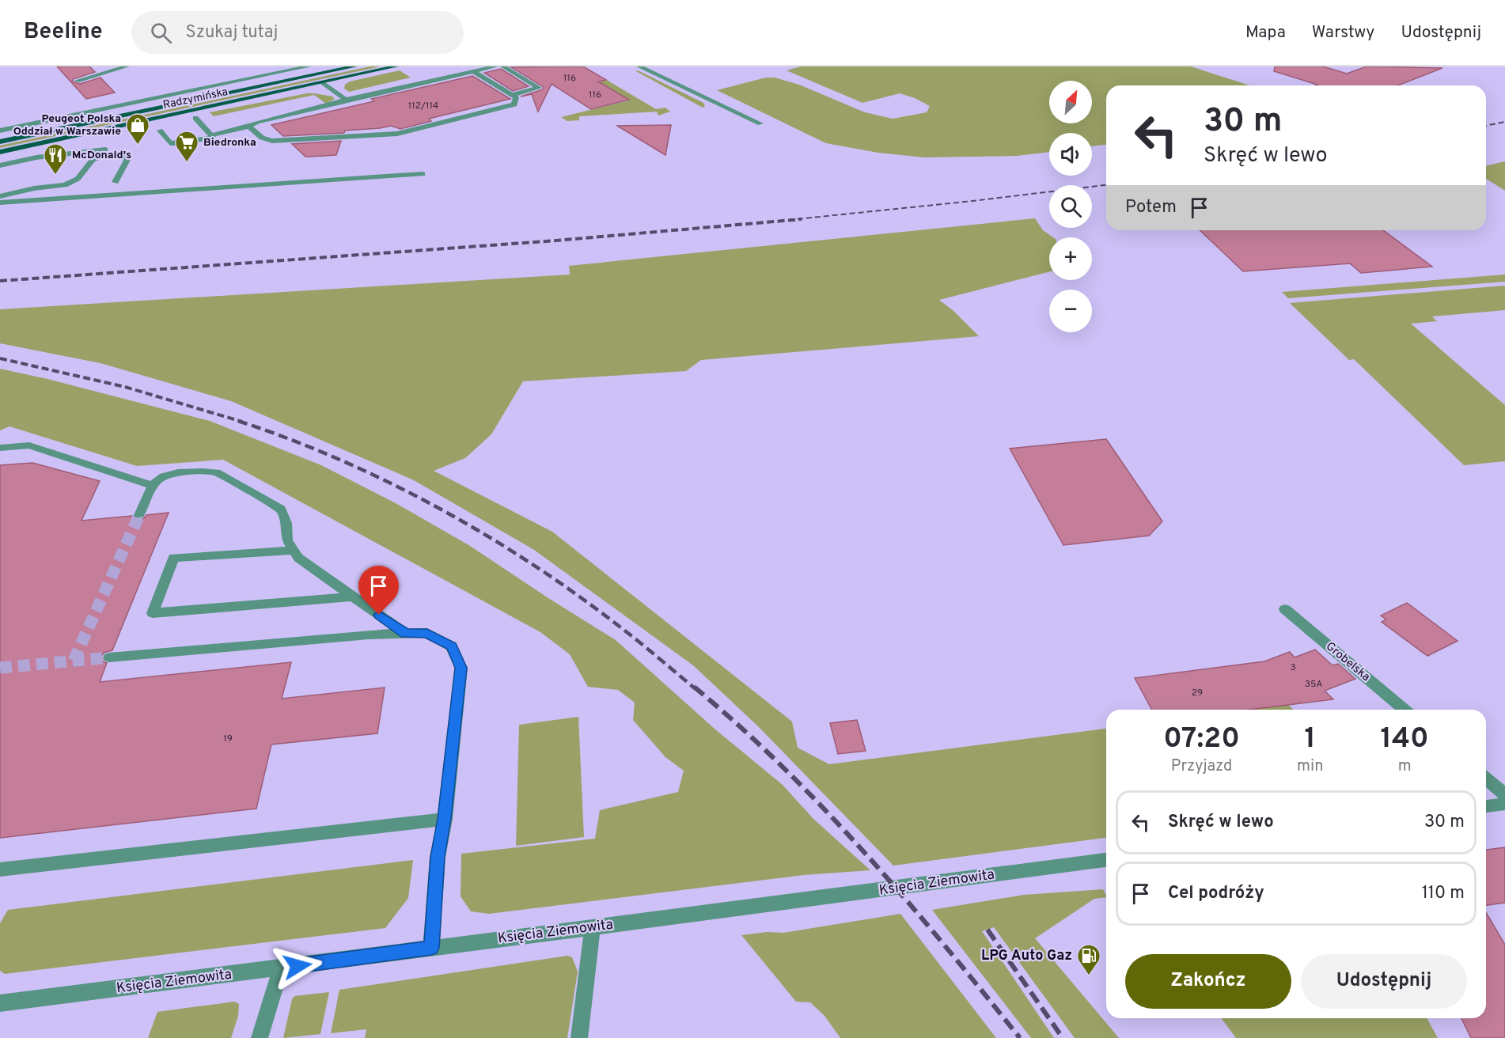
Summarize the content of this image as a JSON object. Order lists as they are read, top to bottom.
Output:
{
  "streets": {
    "main road": ["Radzymińska"],
    "street": ["Grobelska", "Księcia Ziemowita"]
  },
  "places": {
    "shop": ["Peugeot Polska Oddział w Warszawie"],
    "supermarket": ["Biedronka"],
    "restaurant": ["McDonald's"],
    "fuel station": ["LPG Auto Gaz"]
  },
  "house_numbers": [
    "116",
    "116",
    "112/114",
    "3",
    "35A",
    "29",
    "19"
  ],
  "north": "top right",
  "page": {
    "header": "Beeline",
    "search": "Szukaj tutaj",
    "nav": ["Mapa", "Warstwy", "Udostępnij"],
    "map_buttons": ["+", "−"],
    "turn": ["30 m", "Skręć w lewo"],
    "then": "Potem",
    "eta": [
      "07:20",
      "Przyjazd",
      "1",
      "min",
      "140",
      "m"
    ],
    "list": [
      {
        "name": "Skręć w lewo",
        "value": "30 m"
      },
      {
        "name": "Cel podróży",
        "value": "110 m"
      }
    ],
    "buttons": ["Zakończ", "Udostępnij"]
  }
}
